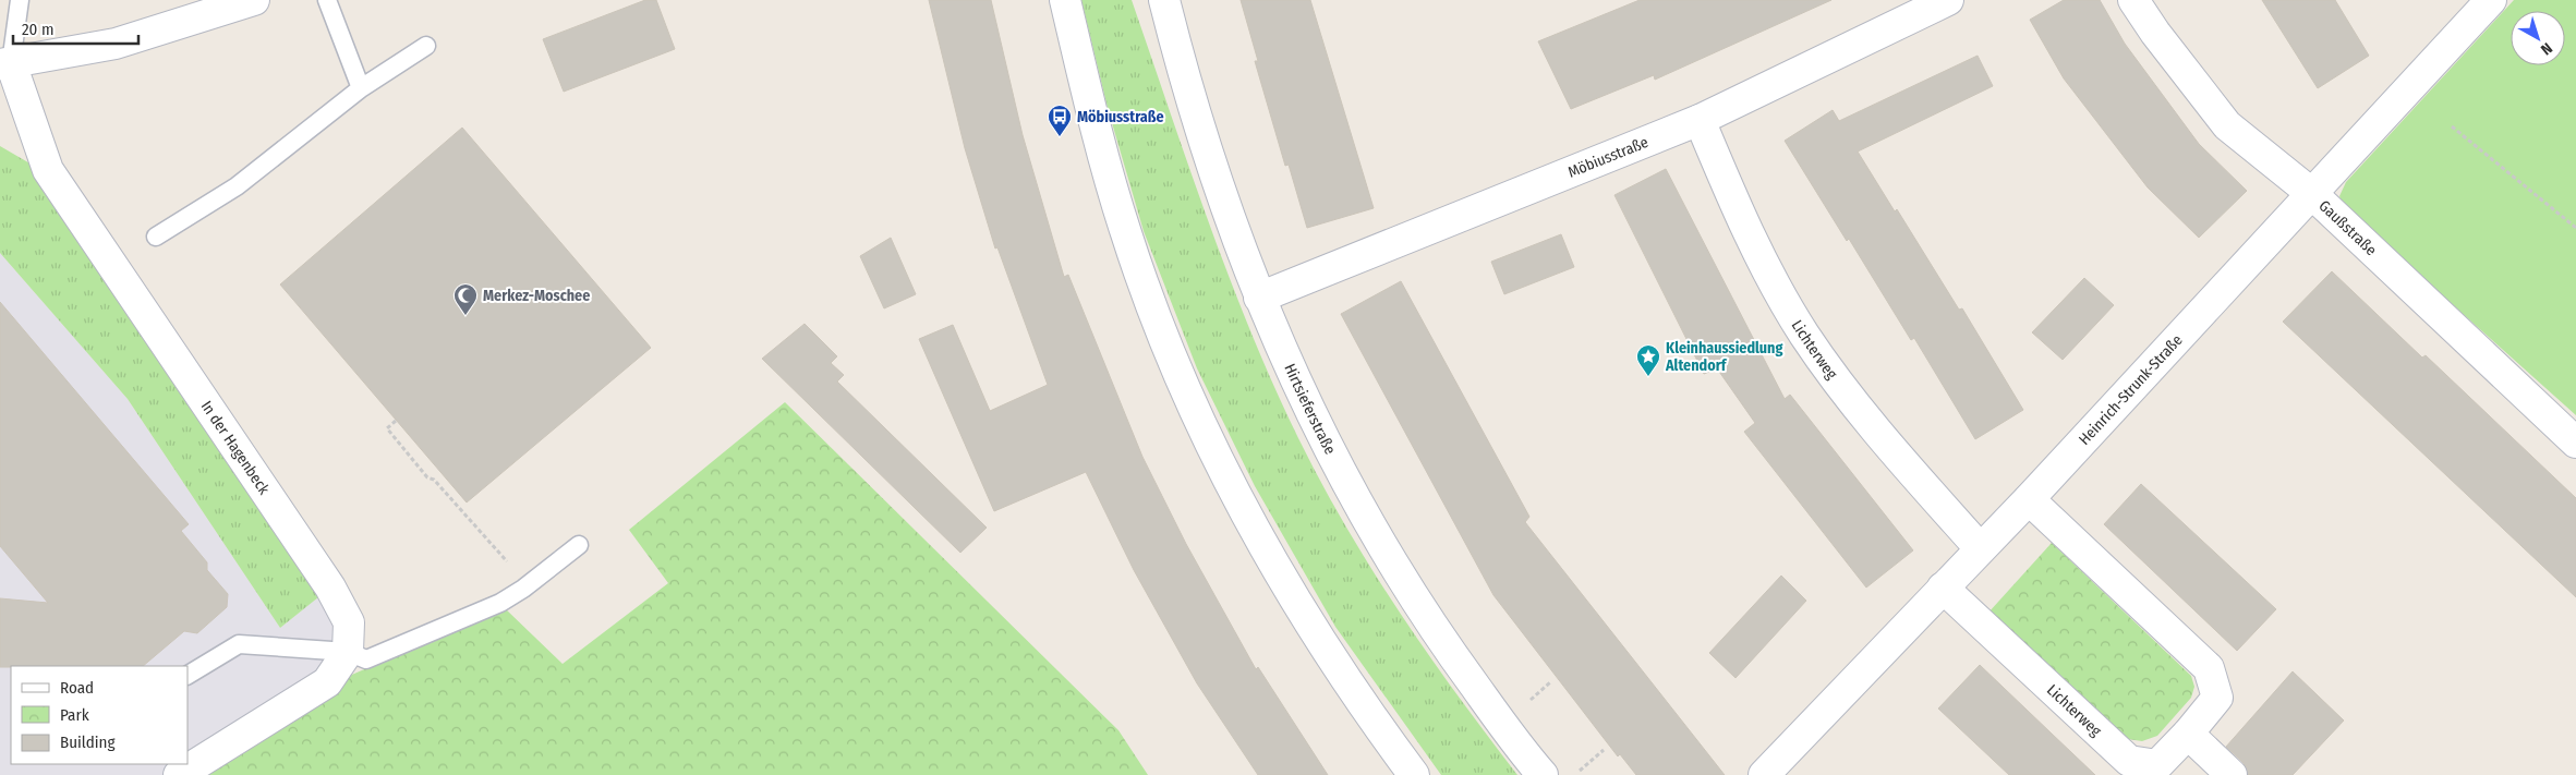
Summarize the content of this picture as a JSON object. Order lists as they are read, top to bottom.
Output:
{
  "streets": {
    "street": [
      "Möbiusstraße",
      "Gaußstraße",
      "Lichterweg",
      "Heinrich-Strunk-Straße",
      "Hirtsieferstraße",
      "In der Hagenbeck"
    ]
  },
  "crossings": [
    ["Möbiusstraße", "Lichterweg"],
    ["Möbiusstraße", "Hirtsieferstraße"],
    ["Gaußstraße", "Heinrich-Strunk-Straße"],
    ["Lichterweg", "Heinrich-Strunk-Straße"]
  ],
  "places": {
    "bus stop": ["Möbiusstraße"],
    "mosque": ["Merkez-Moschee"],
    "place": ["Kleinhaussiedlung Altendorf"]
  },
  "legend": ["Road", "Park", "Building"],
  "scale_bar": "20 m",
  "north": "bottom right"
}
